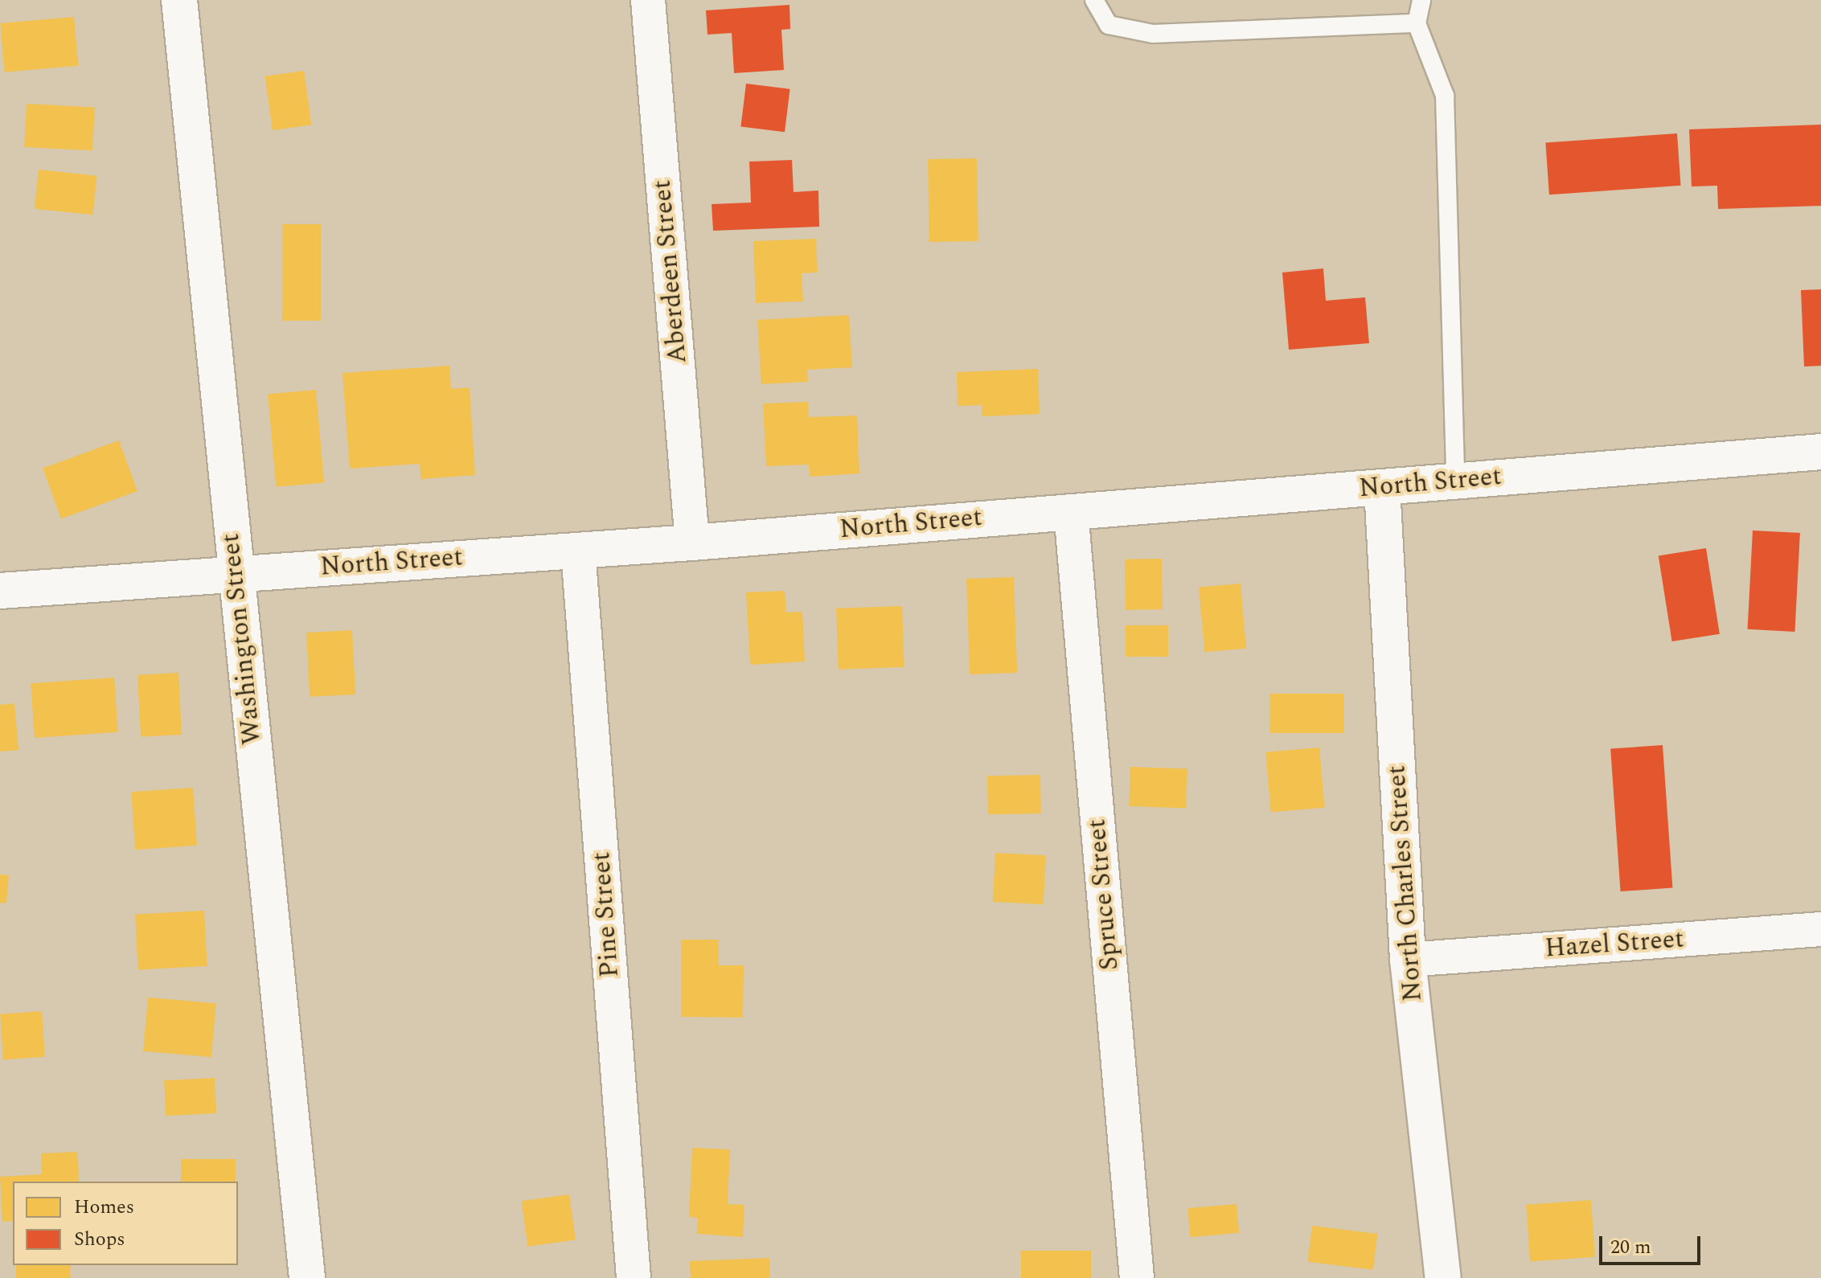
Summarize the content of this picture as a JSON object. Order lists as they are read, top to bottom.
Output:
{
  "streets": {
    "street": [
      "Aberdeen Street",
      "North Street",
      "Washington Street",
      "North Charles Street",
      "Spruce Street",
      "Pine Street",
      "Hazel Street"
    ]
  },
  "crossings": [
    ["Aberdeen Street", "North Street"],
    ["North Street", "Washington Street"],
    ["North Street", "North Charles Street"],
    ["North Street", "Spruce Street"],
    ["North Street", "Pine Street"],
    ["North Charles Street", "Hazel Street"]
  ],
  "legend": ["Homes", "Shops"],
  "scale_bar": "20 m"
}
